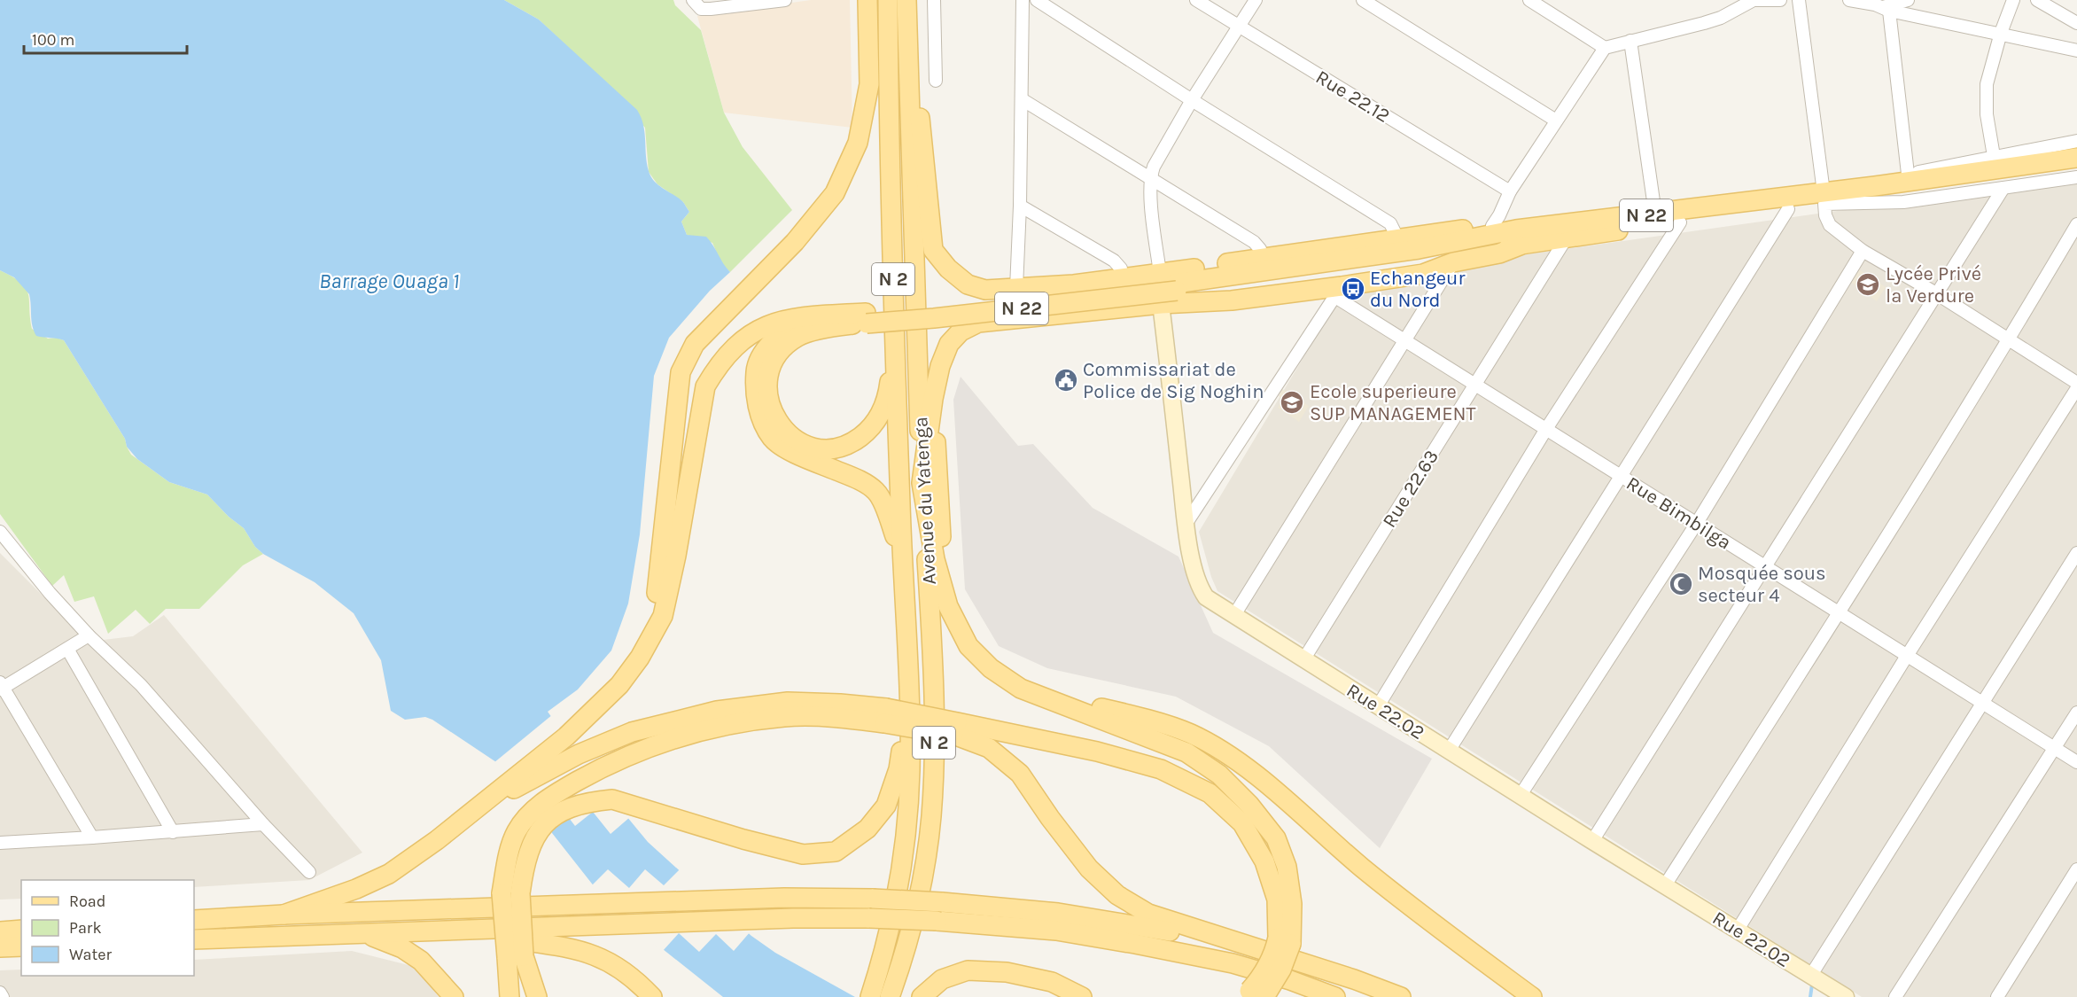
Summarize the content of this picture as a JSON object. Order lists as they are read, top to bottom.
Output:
{
  "streets": {
    "main road": ["N 22", "N 2", "Avenue du Yatenga"],
    "street": [
      "Rue 22.12",
      "Rue 22.63",
      "Rue Bimbilga",
      "Rue 22.02"
    ]
  },
  "crossings": [
    ["N 22", "Rue 22.63"],
    ["Rue 22.63", "Rue Bimbilga"],
    ["Rue 22.63", "Rue 22.02"]
  ],
  "water": ["Barrage Ouaga 1"],
  "places": {
    "school or university": ["Lycée Privé la Verdure", "Ecole superieure SUP MANAGEMENT"],
    "bus stop": ["Echangeur du Nord"],
    "public building": ["Commissariat de Police de Sig Noghin"],
    "mosque": ["Mosquée sous secteur 4"]
  },
  "legend": ["Road", "Park", "Water"],
  "scale_bar": "100 m"
}
